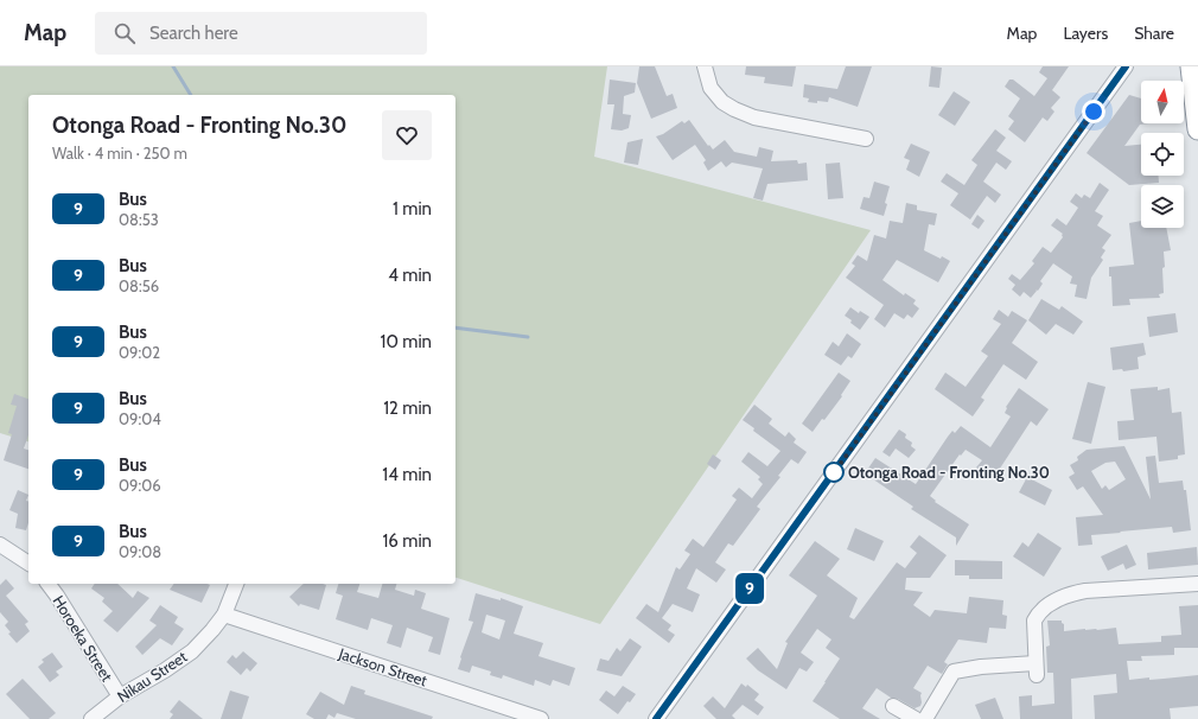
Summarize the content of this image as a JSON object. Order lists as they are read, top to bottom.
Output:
{
  "streets": {
    "street": ["Horoeka Street", "Jackson Street", "Nikau Street"]
  },
  "crossings": [
    ["Horoeka Street", "Nikau Street"],
    ["Jackson Street", "Nikau Street"]
  ],
  "places": ["Otonga Road - Fronting No.30"],
  "lines": ["bus line 9"],
  "north": "top",
  "page": {
    "header": "Map",
    "search": "Search here",
    "nav": ["Map", "Layers", "Share"],
    "on_map": "9",
    "heading": ["Otonga Road - Fronting No.30", "Walk · 4 min · 250 m"],
    "list": [
      {
        "mark": "9",
        "name": "Bus",
        "note": "08:53",
        "value": "1 min"
      },
      {
        "mark": "9",
        "name": "Bus",
        "note": "08:56",
        "value": "4 min"
      },
      {
        "mark": "9",
        "name": "Bus",
        "note": "09:02",
        "value": "10 min"
      },
      {
        "mark": "9",
        "name": "Bus",
        "note": "09:04",
        "value": "12 min"
      },
      {
        "mark": "9",
        "name": "Bus",
        "note": "09:06",
        "value": "14 min"
      },
      {
        "mark": "9",
        "name": "Bus",
        "note": "09:08",
        "value": "16 min"
      }
    ]
  }
}
